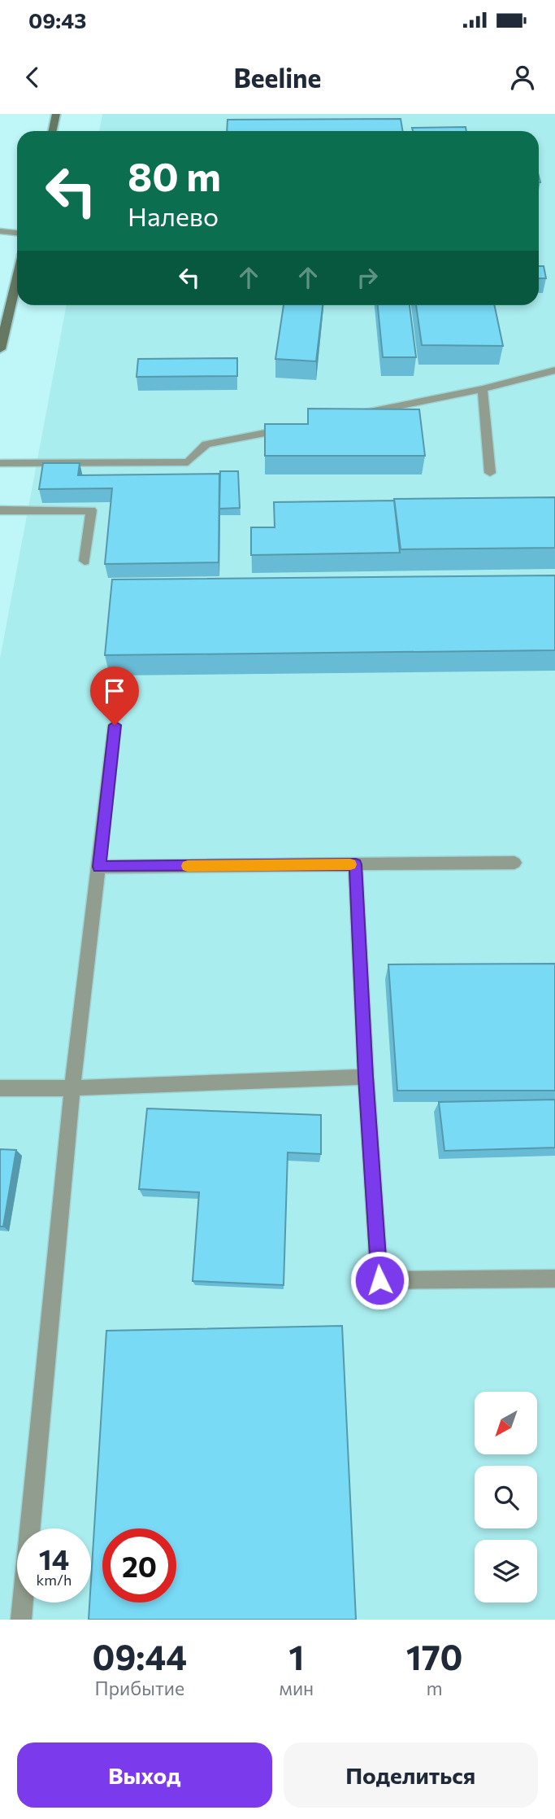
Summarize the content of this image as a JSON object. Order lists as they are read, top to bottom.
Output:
{
  "north": "bottom left",
  "page": {
    "status": "09:43",
    "header": "Beeline",
    "turn": ["80 m", "Налево"],
    "speed": "14 km/h",
    "limit": "20",
    "eta": [
      "09:44",
      "Прибытие",
      "1",
      "мин",
      "170",
      "m"
    ],
    "buttons": ["Выход", "Поделиться"]
  }
}
